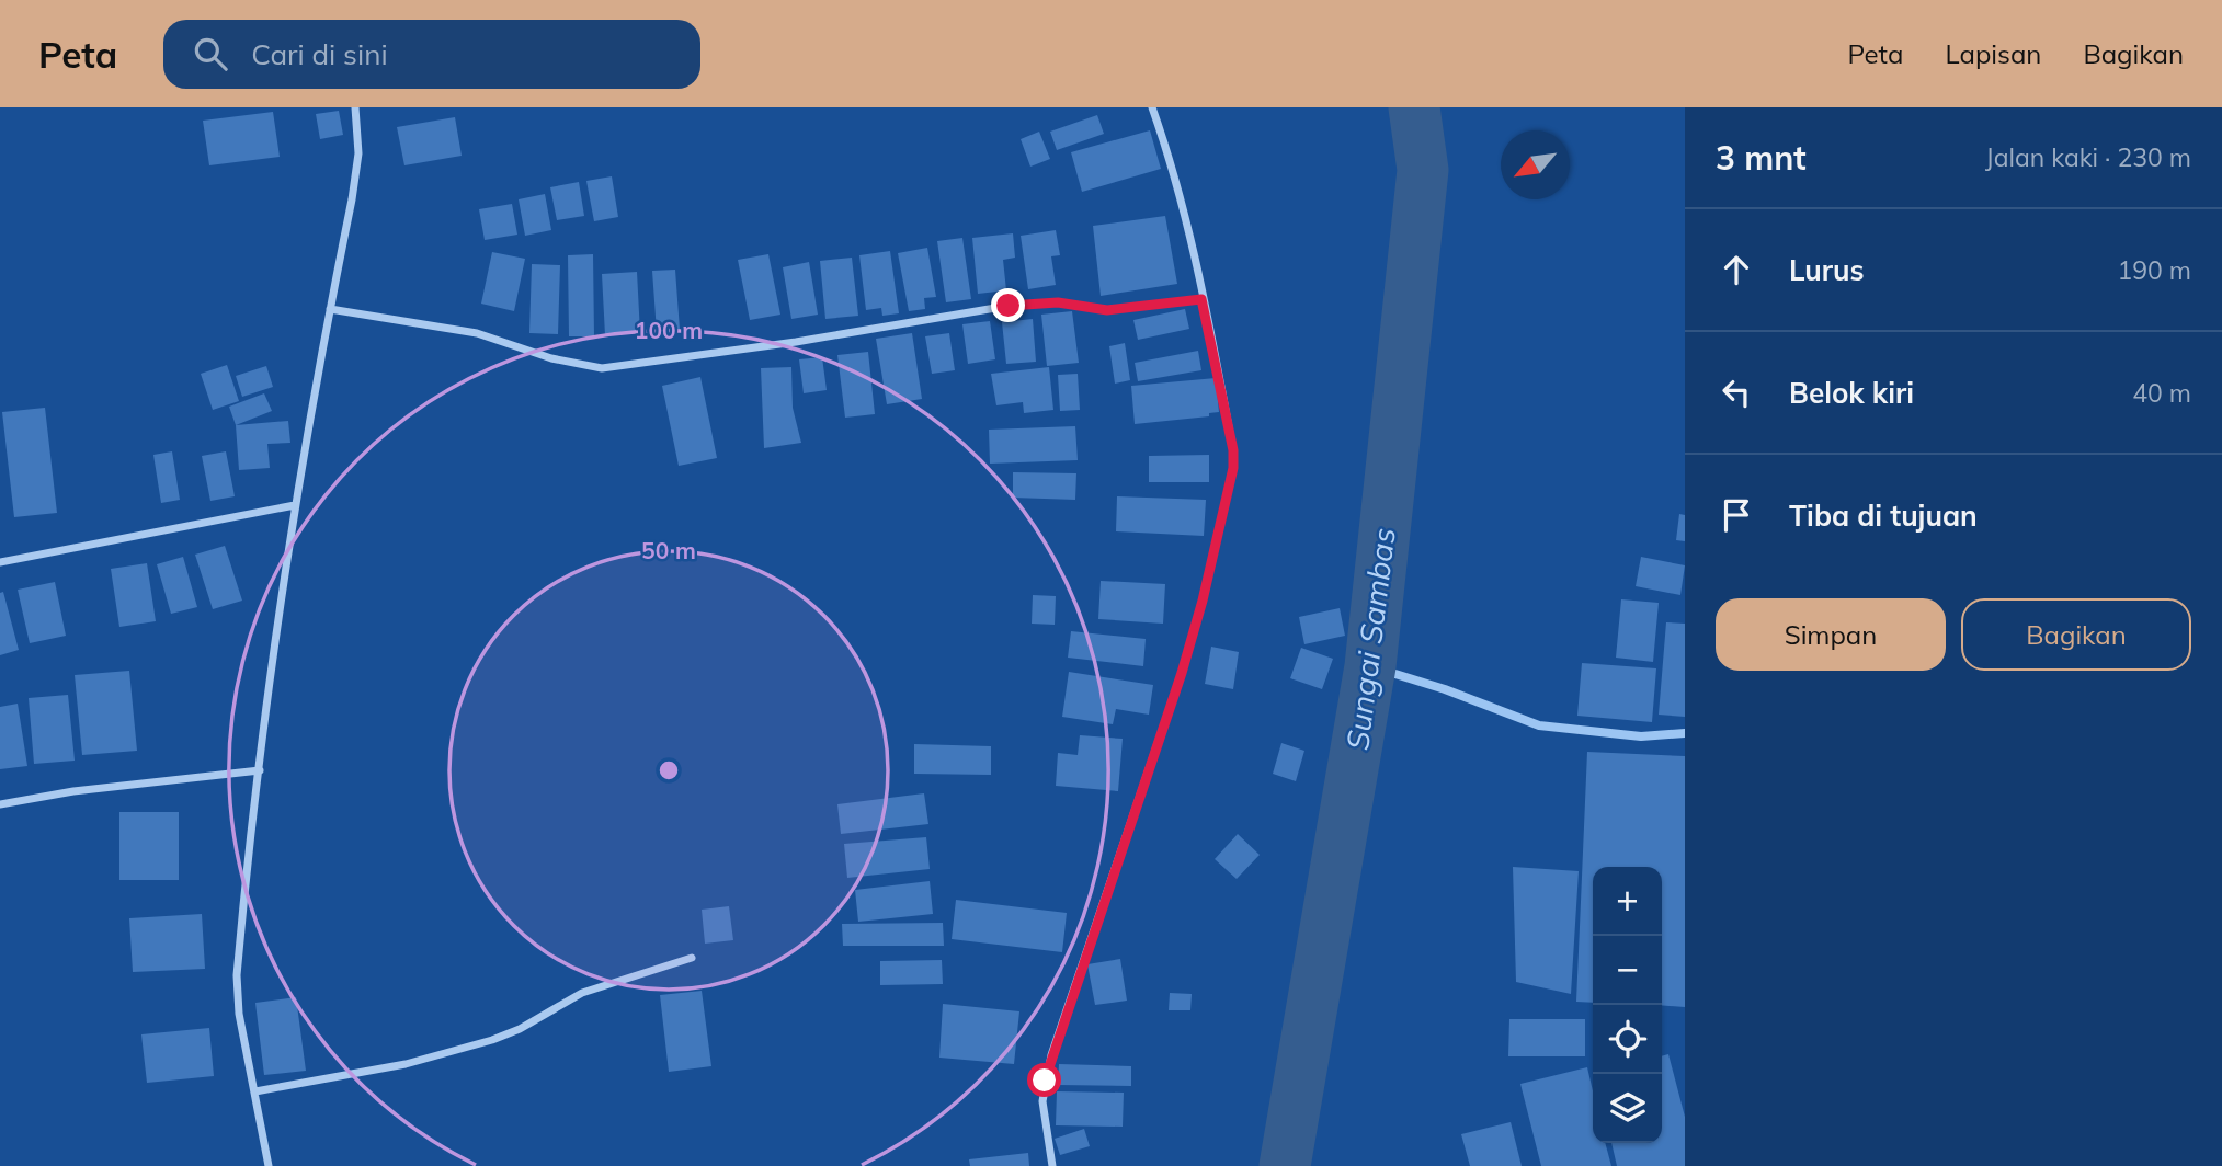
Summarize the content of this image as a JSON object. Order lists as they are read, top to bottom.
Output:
{
  "water": ["Sungai Sambas"],
  "north": "bottom left",
  "page": {
    "header": "Peta",
    "search": "Cari di sini",
    "nav": ["Peta", "Lapisan", "Bagikan"],
    "heading": ["3 mnt", "Jalan kaki · 230 m"],
    "list": [
      ["Lurus", "190 m"],
      ["Belok kiri", "40 m"],
      "Tiba di tujuan"
    ],
    "buttons": ["Simpan", "Bagikan"],
    "map_buttons": ["+", "−"]
  },
  "rings": ["100 m", "50 m"]
}
